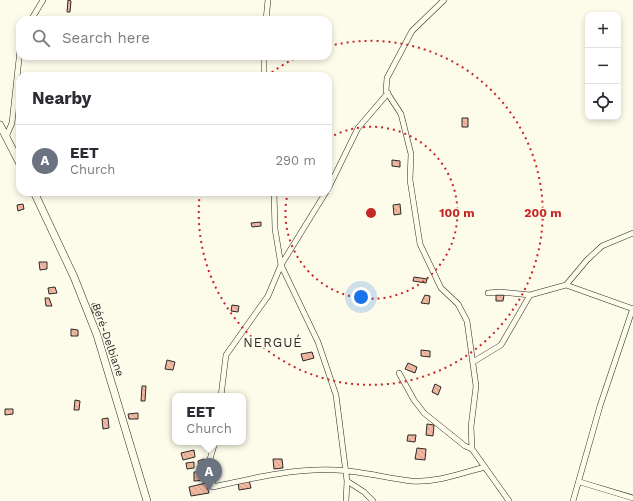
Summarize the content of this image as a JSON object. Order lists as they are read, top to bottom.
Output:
{
  "streets": {
    "street": ["Béré-Delbiane"]
  },
  "districts": ["NERGUÉ"],
  "page": {
    "map_buttons": ["+", "−"],
    "search": "Search here",
    "heading": "Nearby",
    "list": [
      {
        "mark": "A",
        "name": "EET",
        "note": "Church",
        "value": "290 m"
      }
    ],
    "popup": ["EET", "Church"],
    "pins": "A"
  },
  "rings": ["100 m", "200 m"]
}
